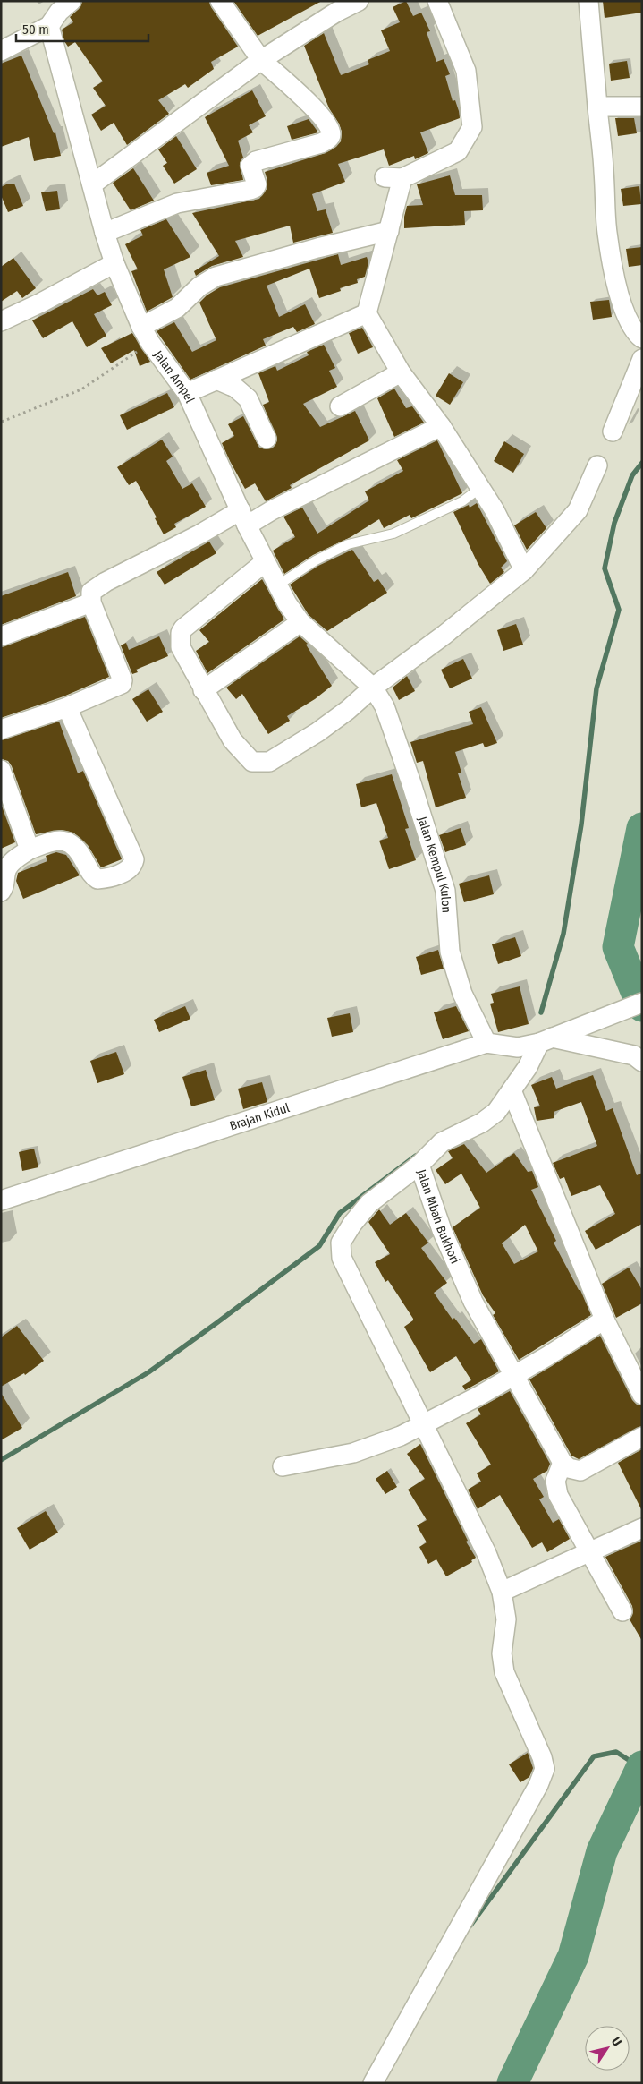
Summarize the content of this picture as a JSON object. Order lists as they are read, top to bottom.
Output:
{
  "streets": {
    "street": [
      "Jalan Ampel",
      "Jalan Kempul Kulon",
      "Brajan Kidul",
      "Jalan Mbah Bukhori"
    ]
  },
  "crossings": [
    ["Jalan Ampel", "Jalan Kempul Kulon"],
    ["Jalan Kempul Kulon", "Brajan Kidul"],
    ["Brajan Kidul", "Jalan Mbah Bukhori"]
  ],
  "scale_bar": "50 m",
  "north": "top right"
}
